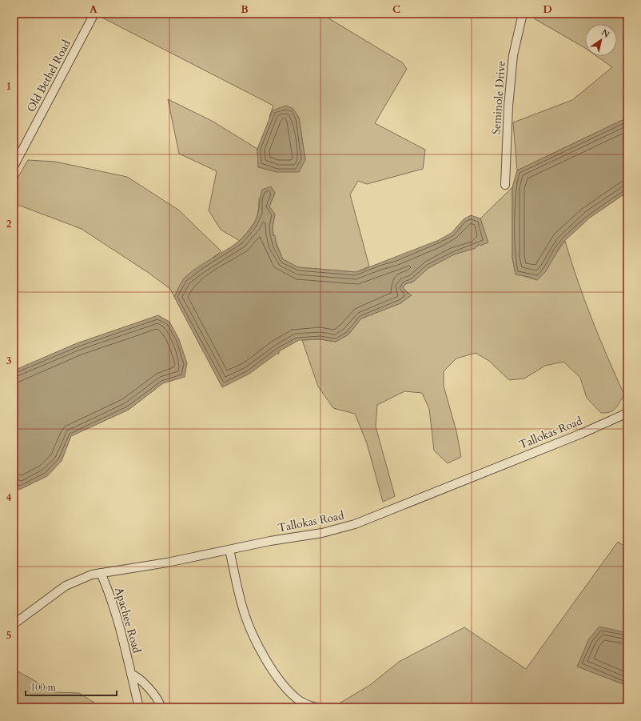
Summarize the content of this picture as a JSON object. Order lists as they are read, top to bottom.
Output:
{
  "streets": {
    "street": [
      "Old Bethel Road",
      "Seminole Drive",
      "Tallokas Road",
      "Apachee Road"
    ]
  },
  "crossings": [
    ["Tallokas Road", "Apachee Road"]
  ],
  "scale_bar": "100 m",
  "north": "top right",
  "grid": {
    "columns": [
      "A",
      "B",
      "C",
      "D"
    ],
    "rows": [
      "1",
      "2",
      "3",
      "4",
      "5"
    ]
  }
}
